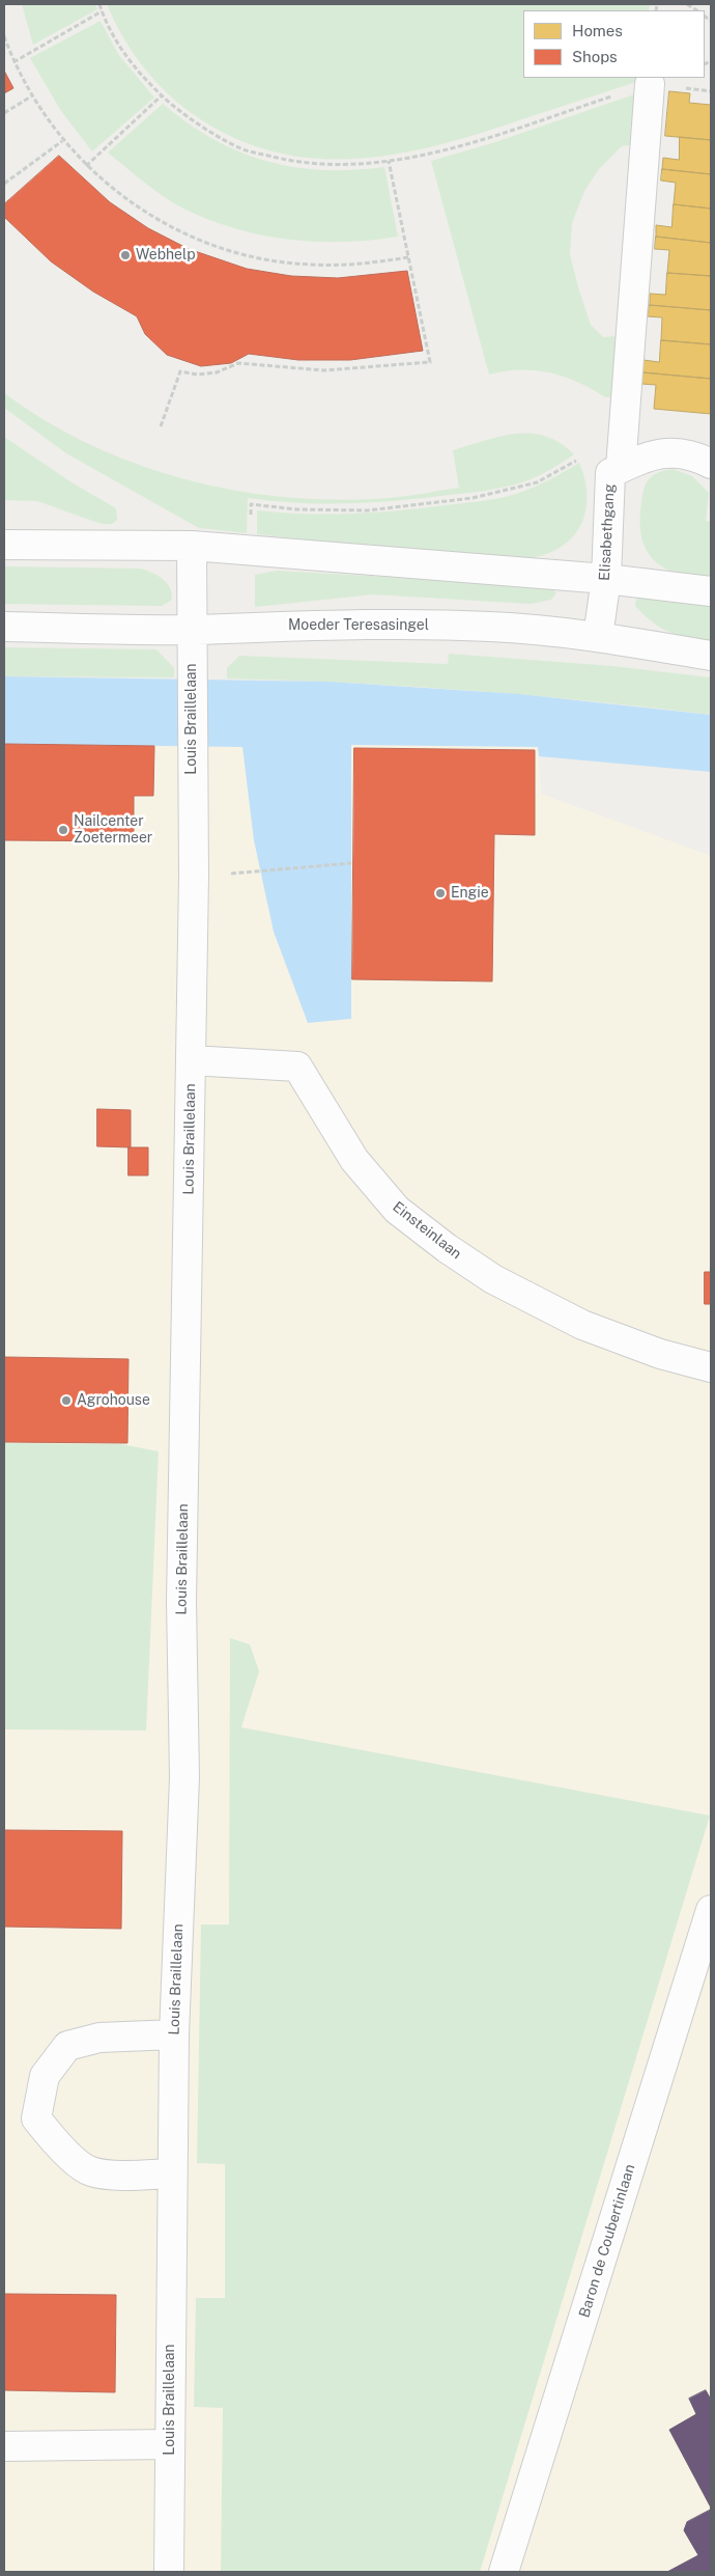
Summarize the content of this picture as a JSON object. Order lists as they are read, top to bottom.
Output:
{
  "streets": {
    "street": [
      "Elisabethgang",
      "Moeder Teresasingel",
      "Louis Braillelaan",
      "Einsteinlaan",
      "Baron de Coubertinlaan"
    ]
  },
  "crossings": [
    ["Elisabethgang", "Moeder Teresasingel"],
    ["Moeder Teresasingel", "Louis Braillelaan"],
    ["Louis Braillelaan", "Einsteinlaan"]
  ],
  "places": [
    "Webhelp",
    "Nailcenter Zoetermeer",
    "Engie",
    "Agrohouse"
  ],
  "legend": ["Homes", "Shops"]
}
